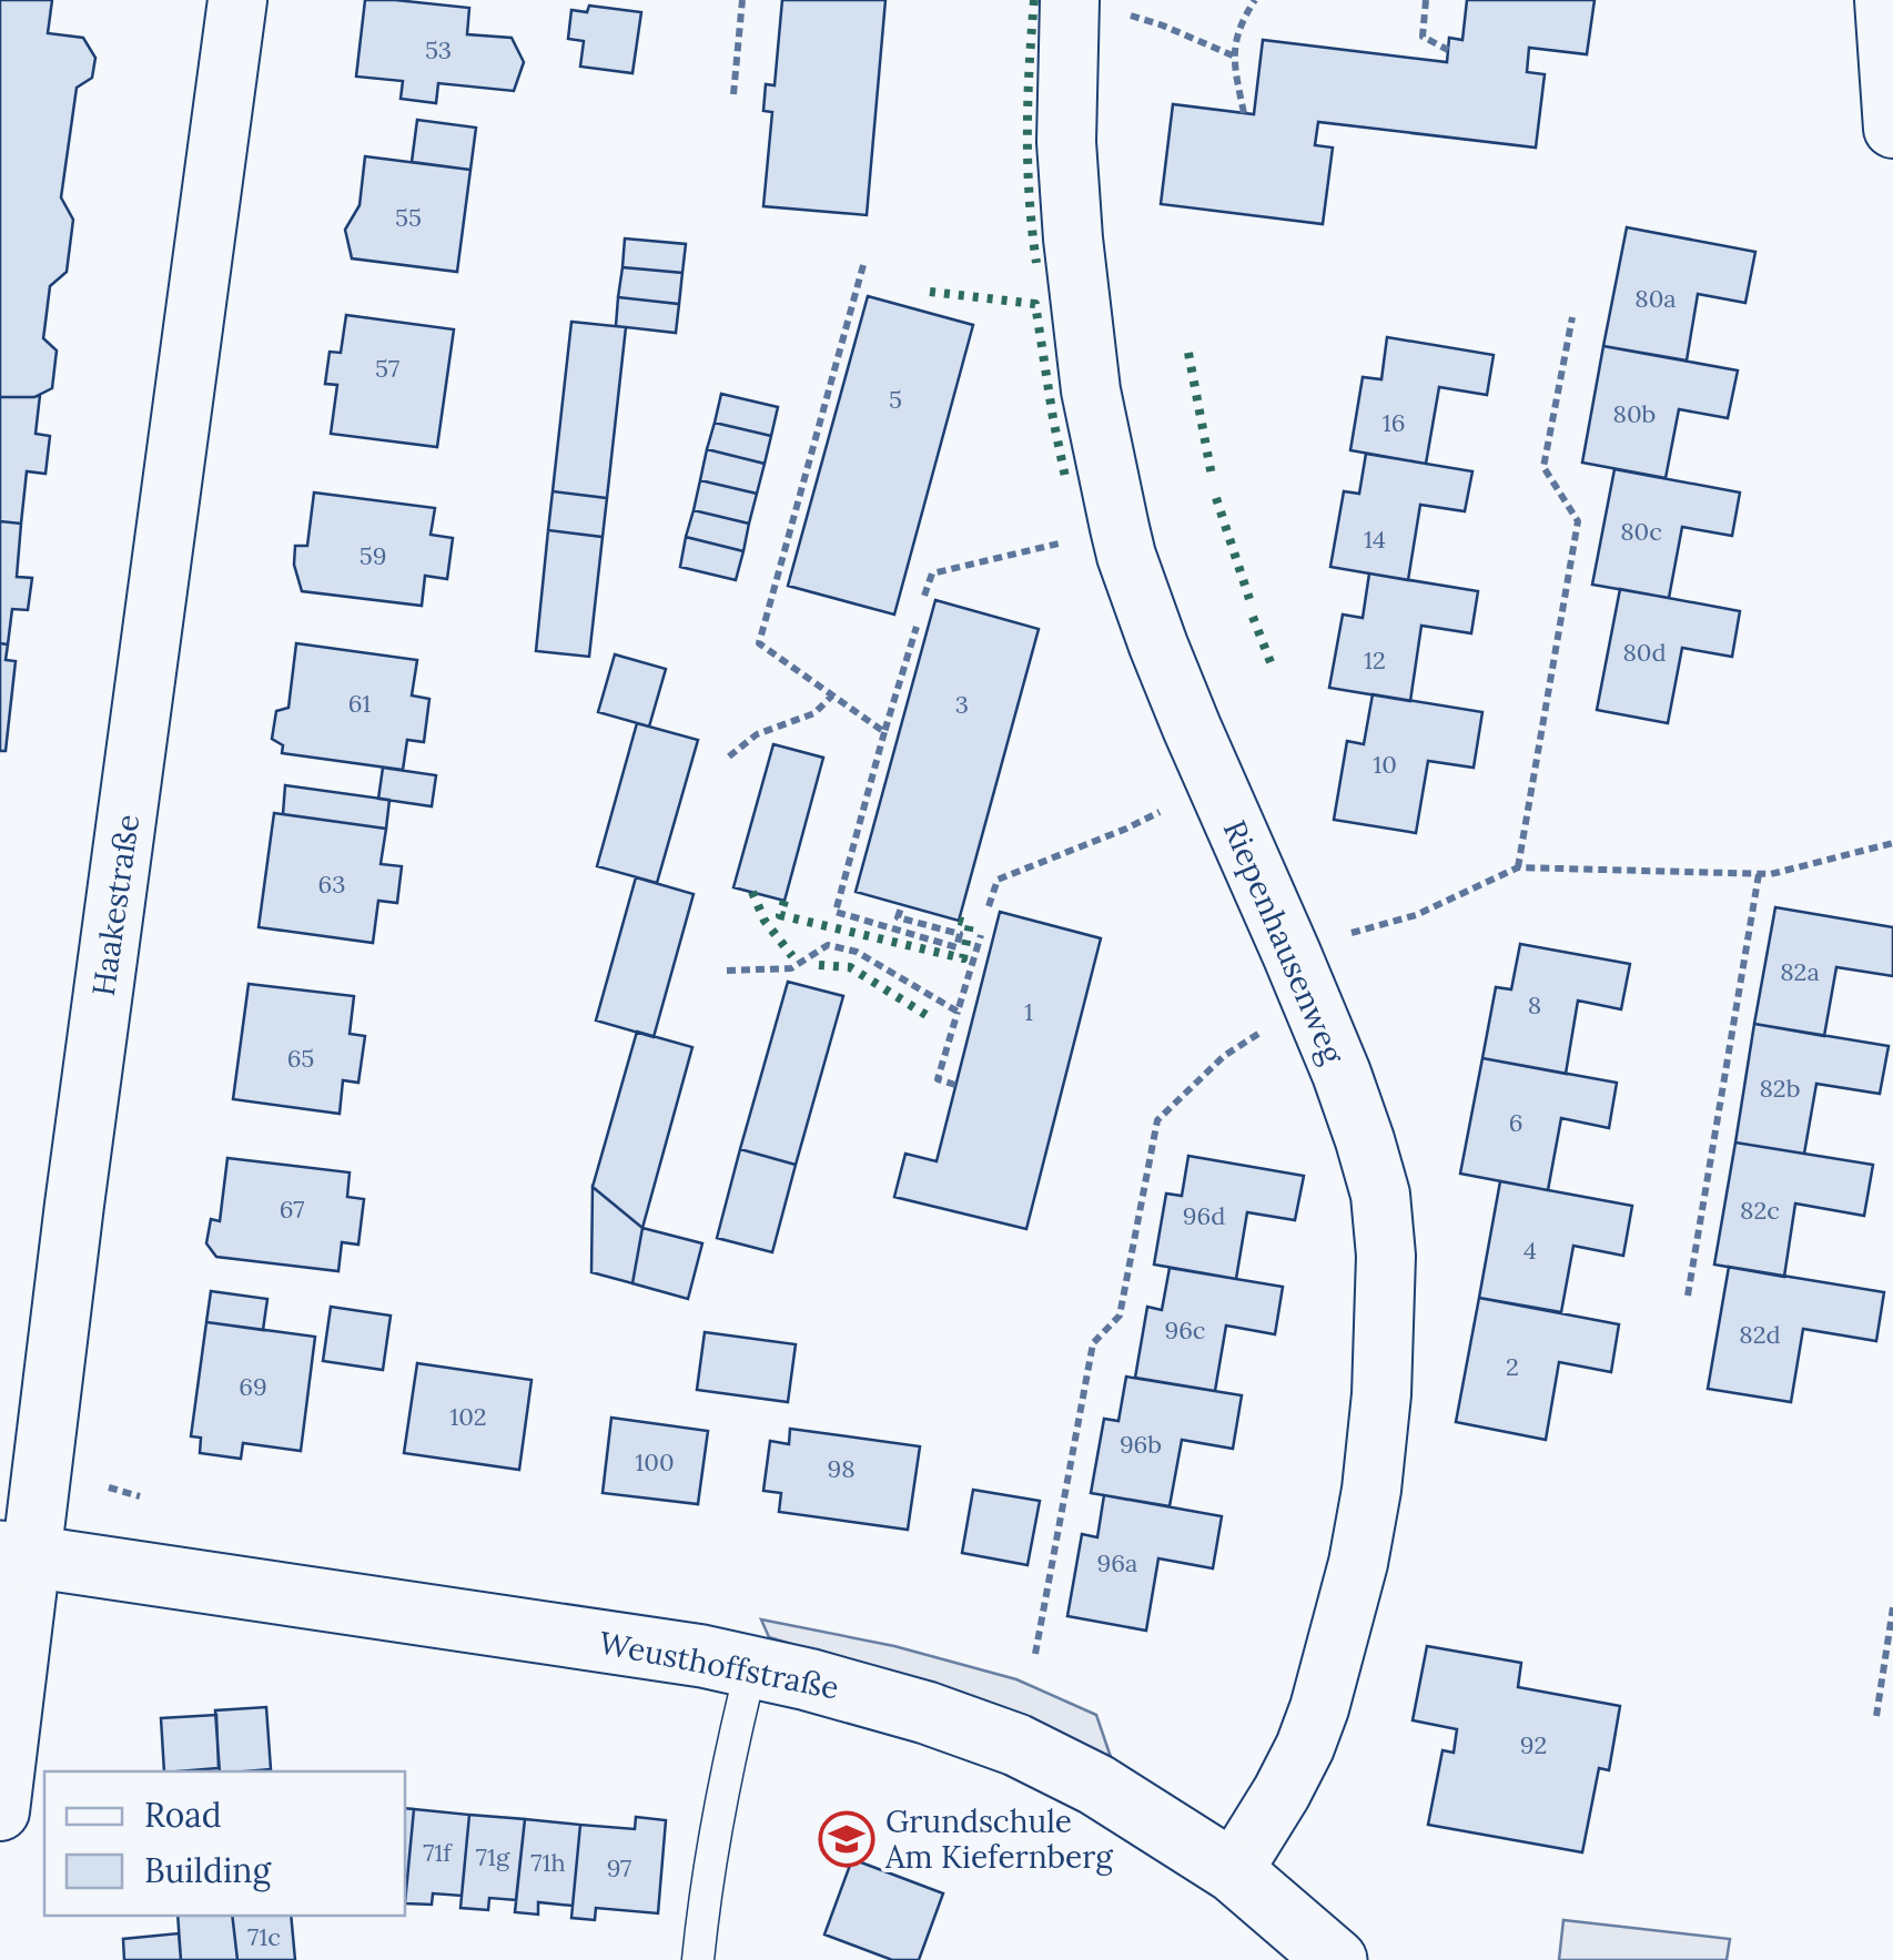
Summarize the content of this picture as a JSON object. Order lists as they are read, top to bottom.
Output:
{
  "streets": {
    "street": ["Haakestraße", "Riepenhausenweg", "Weusthoffstraße"]
  },
  "crossings": [
    ["Haakestraße", "Weusthoffstraße"],
    ["Riepenhausenweg", "Weusthoffstraße"]
  ],
  "places": {
    "school or university": ["Grundschule Am Kiefernberg"]
  },
  "house_numbers": [
    "53",
    "55",
    "80a",
    "57",
    "5",
    "80b",
    "16",
    "80c",
    "14",
    "59",
    "80d",
    "12",
    "61",
    "3",
    "10",
    "63",
    "82a",
    "8",
    "1",
    "65",
    "82b",
    "6",
    "67",
    "82c",
    "96d",
    "4",
    "96c",
    "82d",
    "2",
    "69",
    "102",
    "96b",
    "100",
    "98",
    "96a",
    "92",
    "71f",
    "71g",
    "71h",
    "97",
    "71c"
  ],
  "legend": ["Road", "Building"]
}
